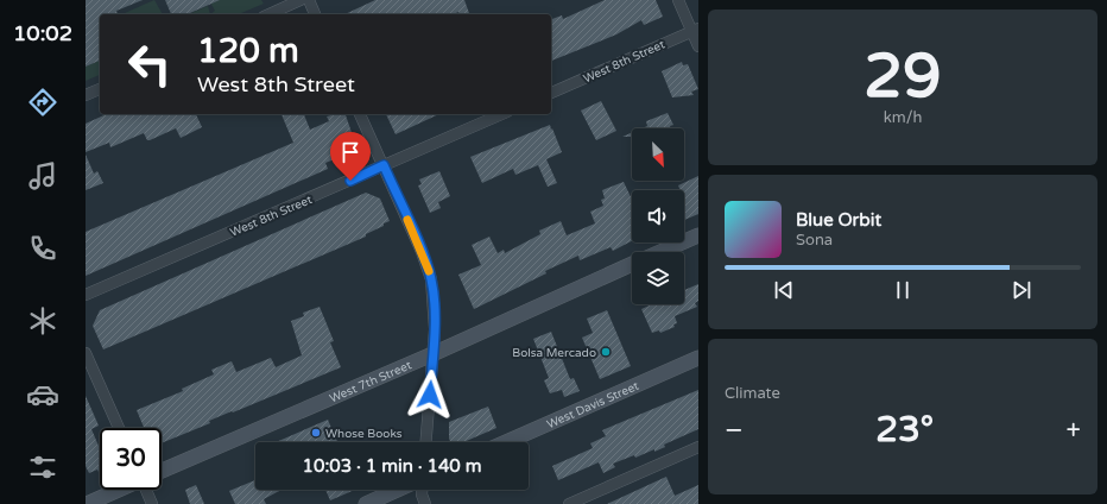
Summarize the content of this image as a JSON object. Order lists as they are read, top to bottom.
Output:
{
  "streets": {
    "street": ["West 8th Street", "West 7th Street", "West Davis Street"]
  },
  "places": ["Bolsa Mercado", "Whose Books"],
  "north": "bottom right",
  "page": {
    "tabs": "10:02",
    "tile": [
      ["29", "km/h"],
      "Climate"
    ],
    "turn": ["120 m", "West 8th Street"],
    "song": ["Blue Orbit", "Sona"],
    "heat": ["−", "23°", "+"],
    "limit": "30",
    "trip": "10:03 · 1 min · 140 m"
  }
}
